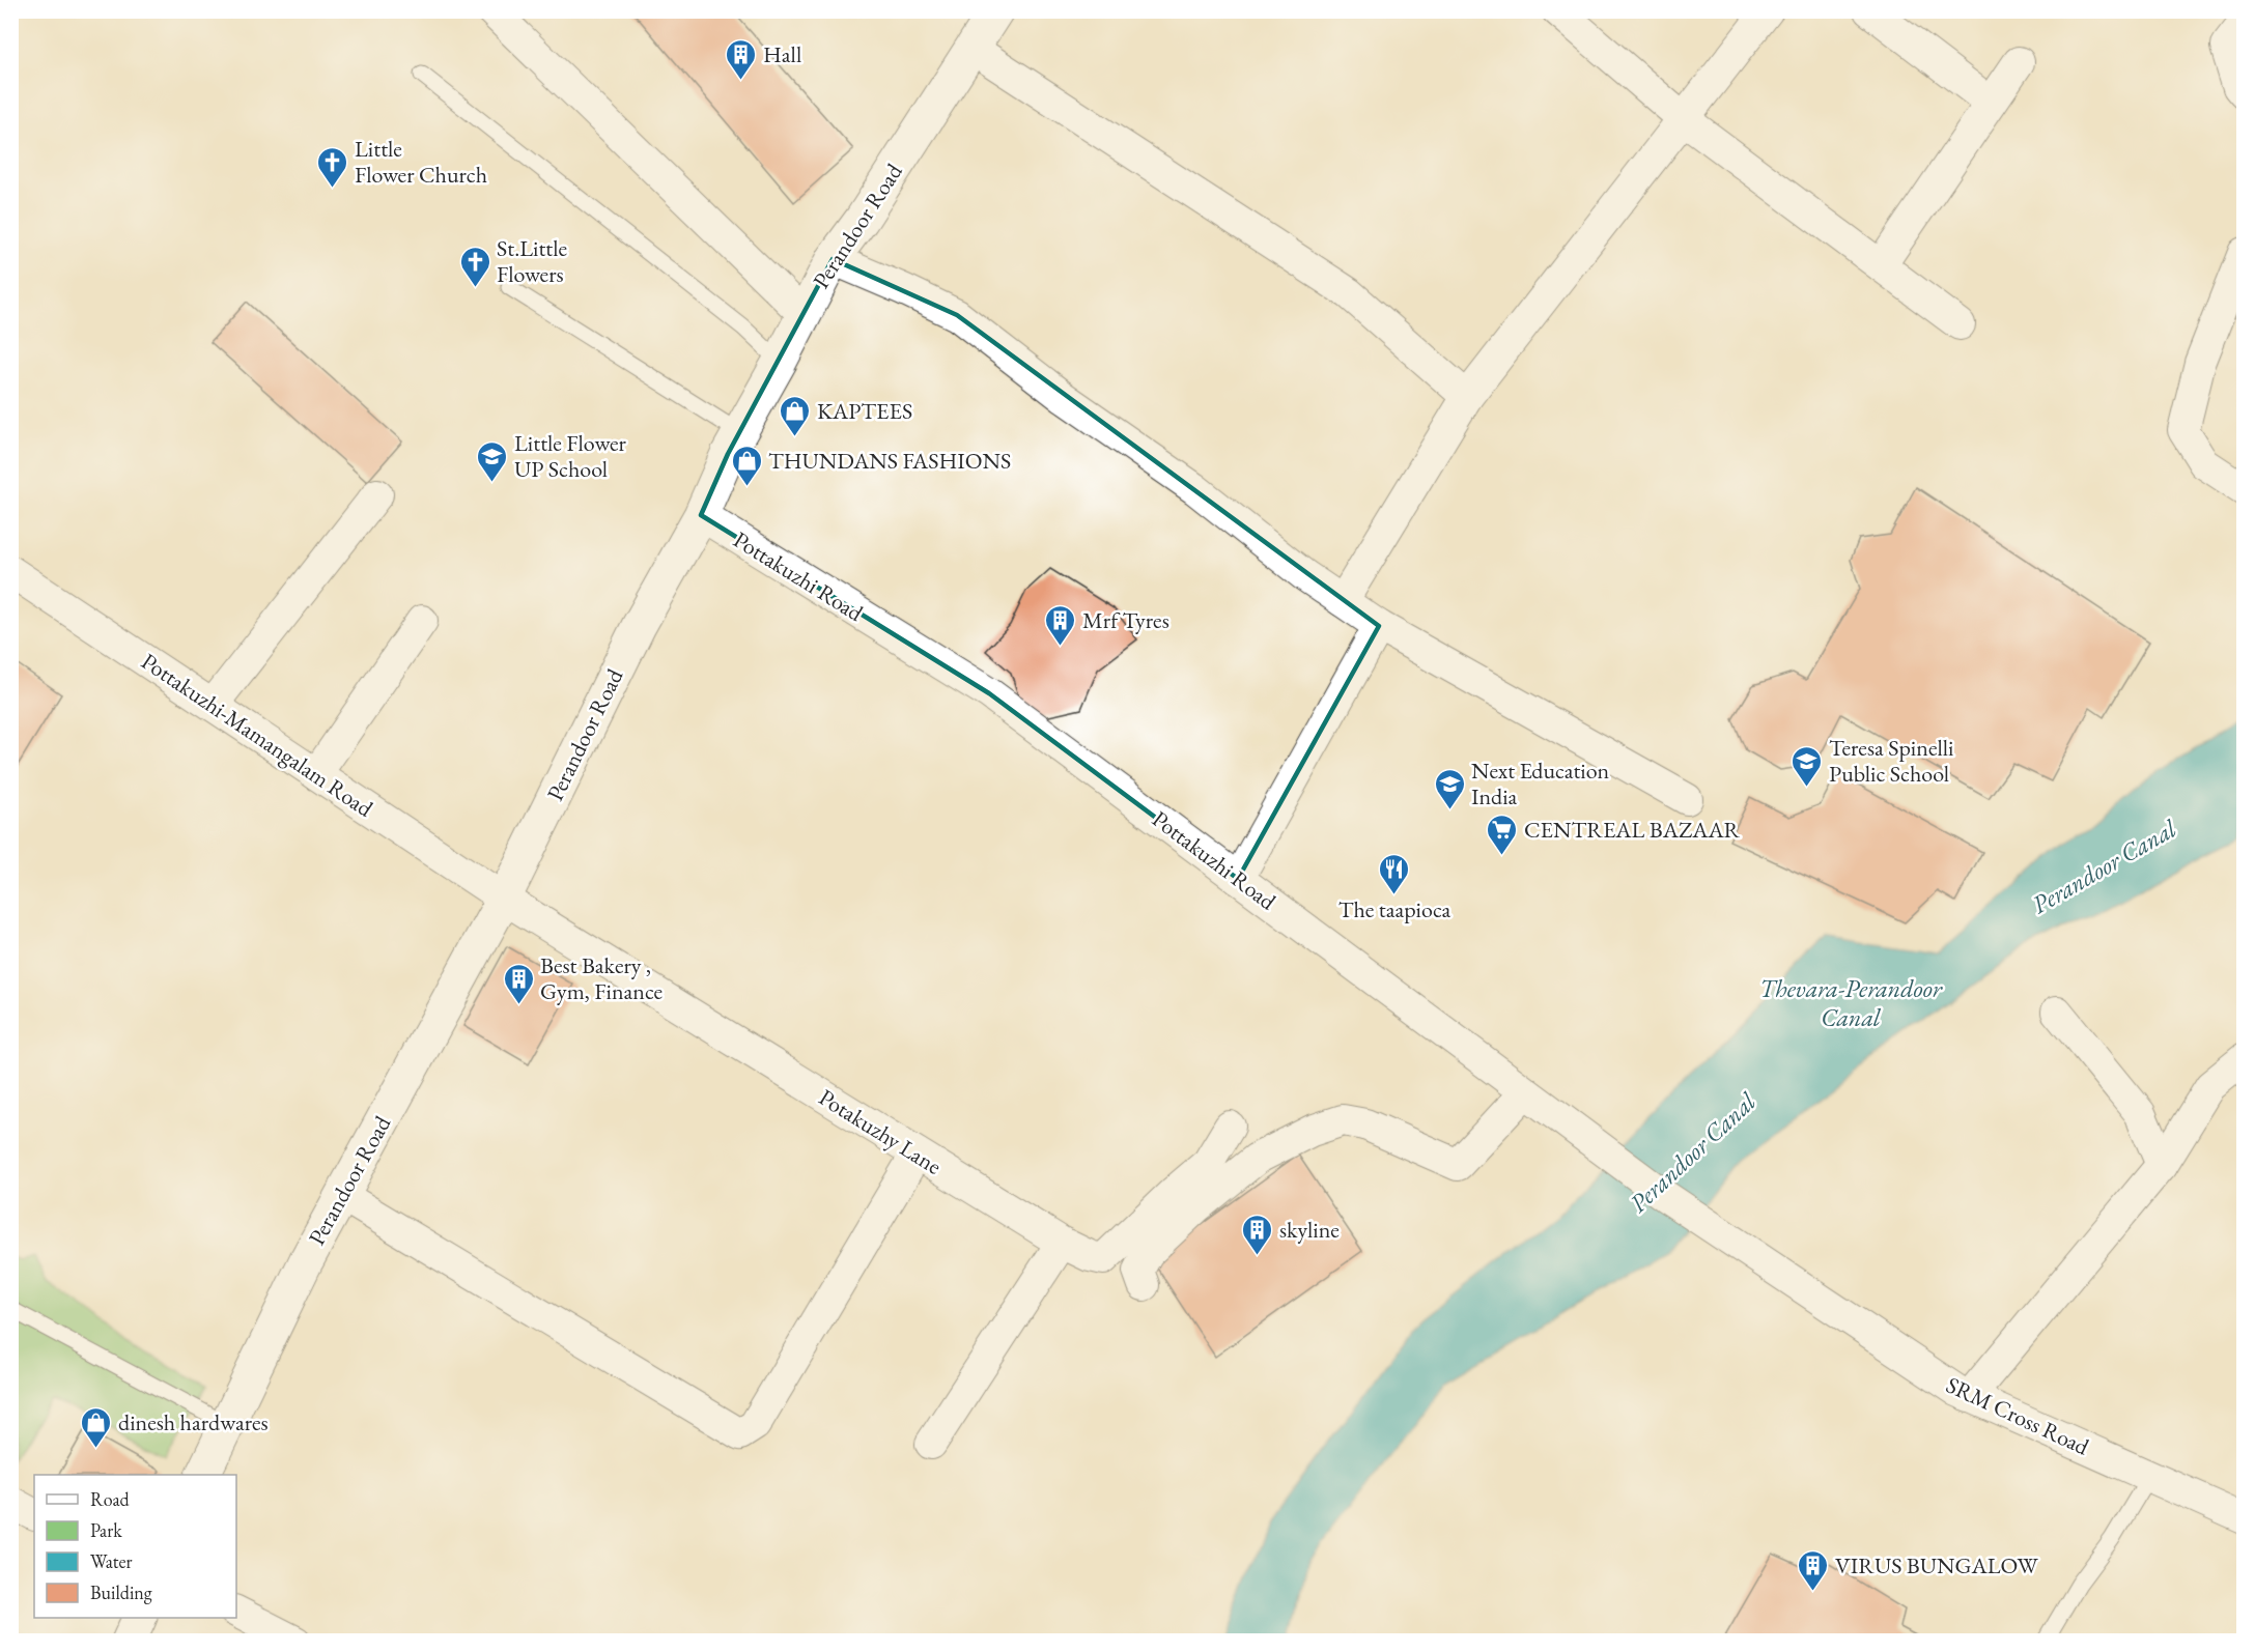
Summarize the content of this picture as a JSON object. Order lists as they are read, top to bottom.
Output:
{
  "streets": {
    "main road": ["Perandoor Road"],
    "street": [
      "Pottakuzhi Road",
      "Pottakuzhi-Mamangalam Road",
      "Potakuzhy Lane",
      "SRM Cross Road"
    ]
  },
  "crossings": [
    ["Perandoor Road", "Pottakuzhi Road"],
    ["Perandoor Road", "Pottakuzhi-Mamangalam Road"],
    ["Perandoor Road", "Potakuzhy Lane"],
    ["Pottakuzhi Road", "SRM Cross Road"],
    ["Pottakuzhi-Mamangalam Road", "Potakuzhy Lane"]
  ],
  "water": ["Perandoor Canal", "Thevara-Perandoor Canal"],
  "places": {
    "building": [
      "Hall",
      "Mrf Tyres",
      "Best Bakery , Gym, Finance",
      "skyline",
      "VIRUS BUNGALOW"
    ],
    "church": ["Little Flower Church", "St.Little Flowers"],
    "shop": ["KAPTEES", "THUNDANS FASHIONS", "dinesh hardwares"],
    "school or university": ["Little Flower UP School", "Teresa Spinelli Public School", "Next Education India"],
    "supermarket": ["CENTREAL BAZAAR"],
    "restaurant": ["The taapioca"]
  },
  "legend": [
    "Road",
    "Park",
    "Water",
    "Building"
  ]
}
